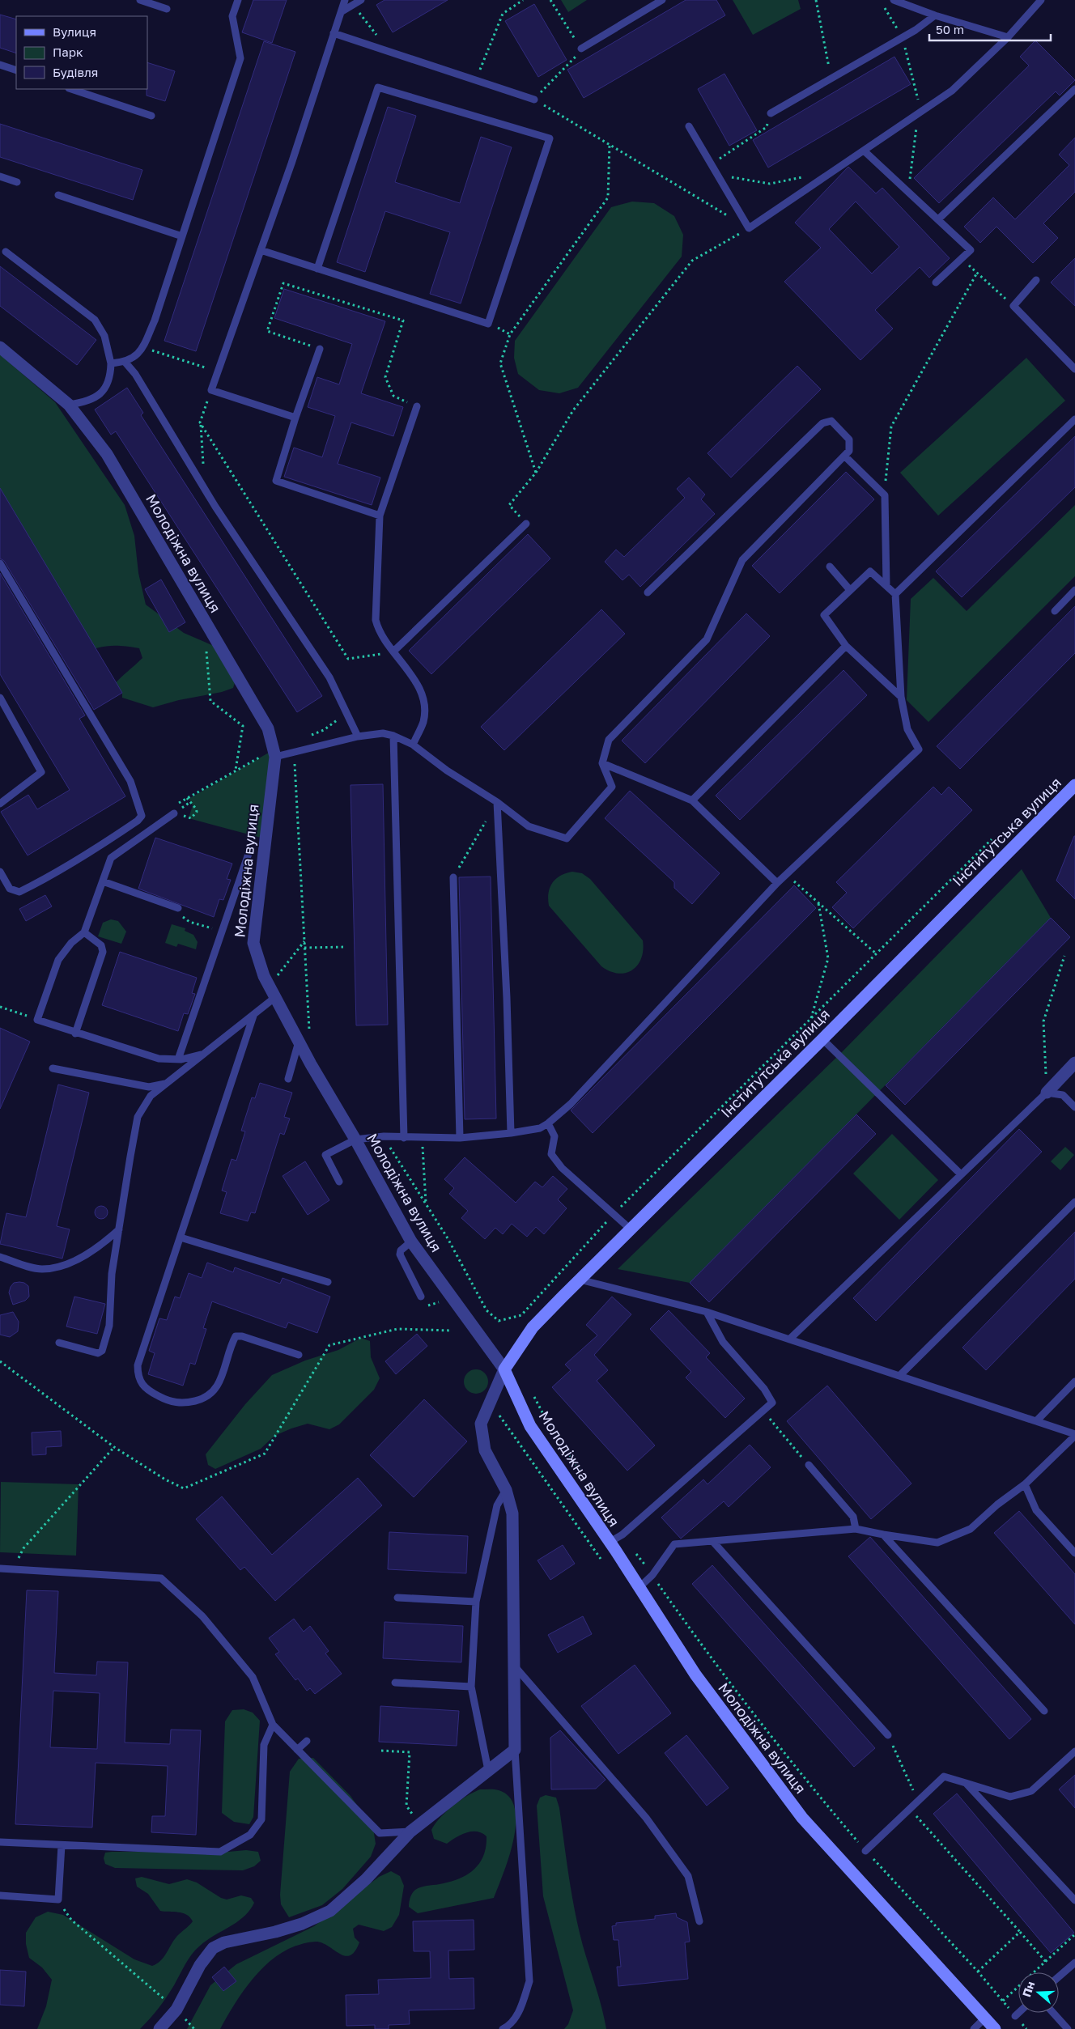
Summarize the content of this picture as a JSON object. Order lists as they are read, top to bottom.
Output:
{
  "streets": {
    "street": ["Молодіжна вулиця", "Інститутська вулиця"]
  },
  "crossings": [
    ["Молодіжна вулиця", "Інститутська вулиця"]
  ],
  "legend": ["Вулиця", "Парк", "Будівля"],
  "scale_bar": "50 m",
  "north": "left"
}
